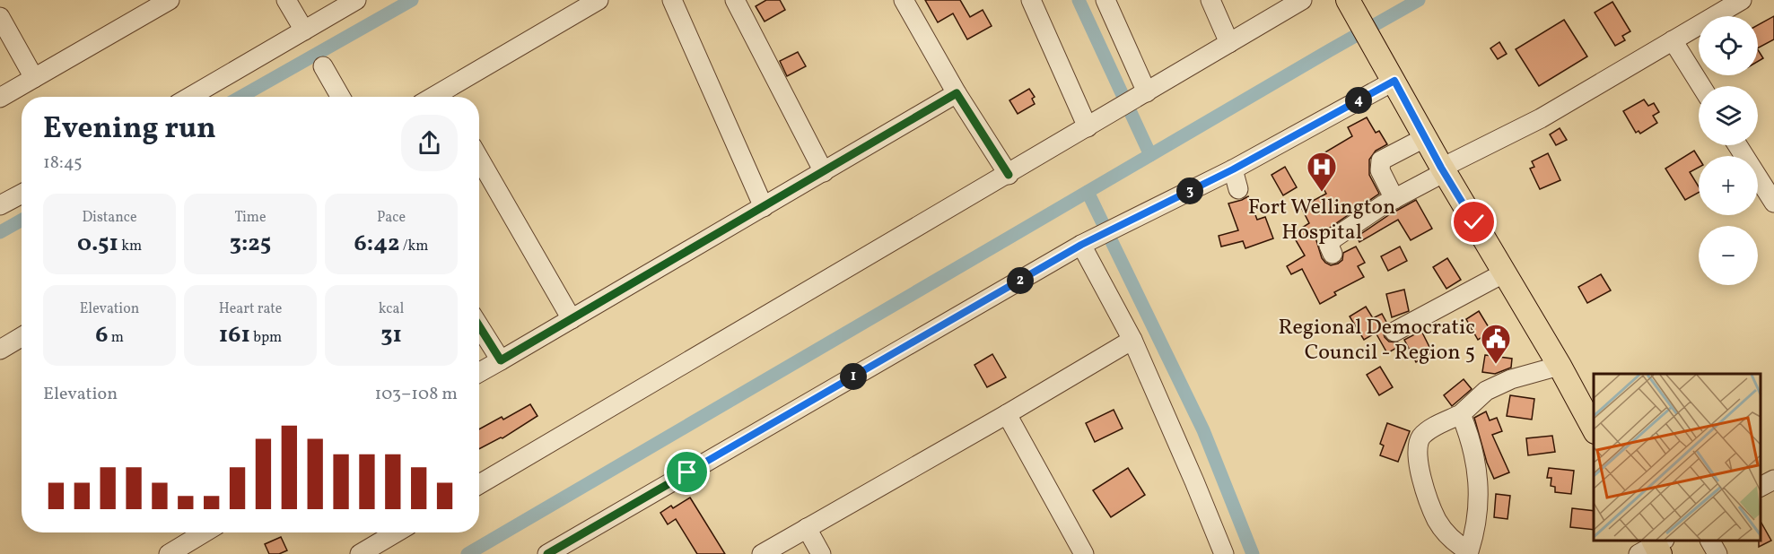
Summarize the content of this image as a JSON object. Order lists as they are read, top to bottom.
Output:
{
  "places": {
    "hospital": ["Fort Wellington Hospital"],
    "public building": ["Regional Democratic Council - Region 5"]
  },
  "page": {
    "map_buttons": ["+", "−"],
    "pins": [
      "4",
      "3",
      "2",
      "1"
    ],
    "heading": ["Evening run", "18:45"],
    "stats": [
      ["Distance", "0.51 km"],
      ["Time", "3:25"],
      ["Pace", "6:42 /km"],
      ["Elevation", "6 m"],
      ["Heart rate", "161 bpm"],
      ["kcal", "31"]
    ],
    "chart": ["Elevation", "103–108 m"]
  }
}
